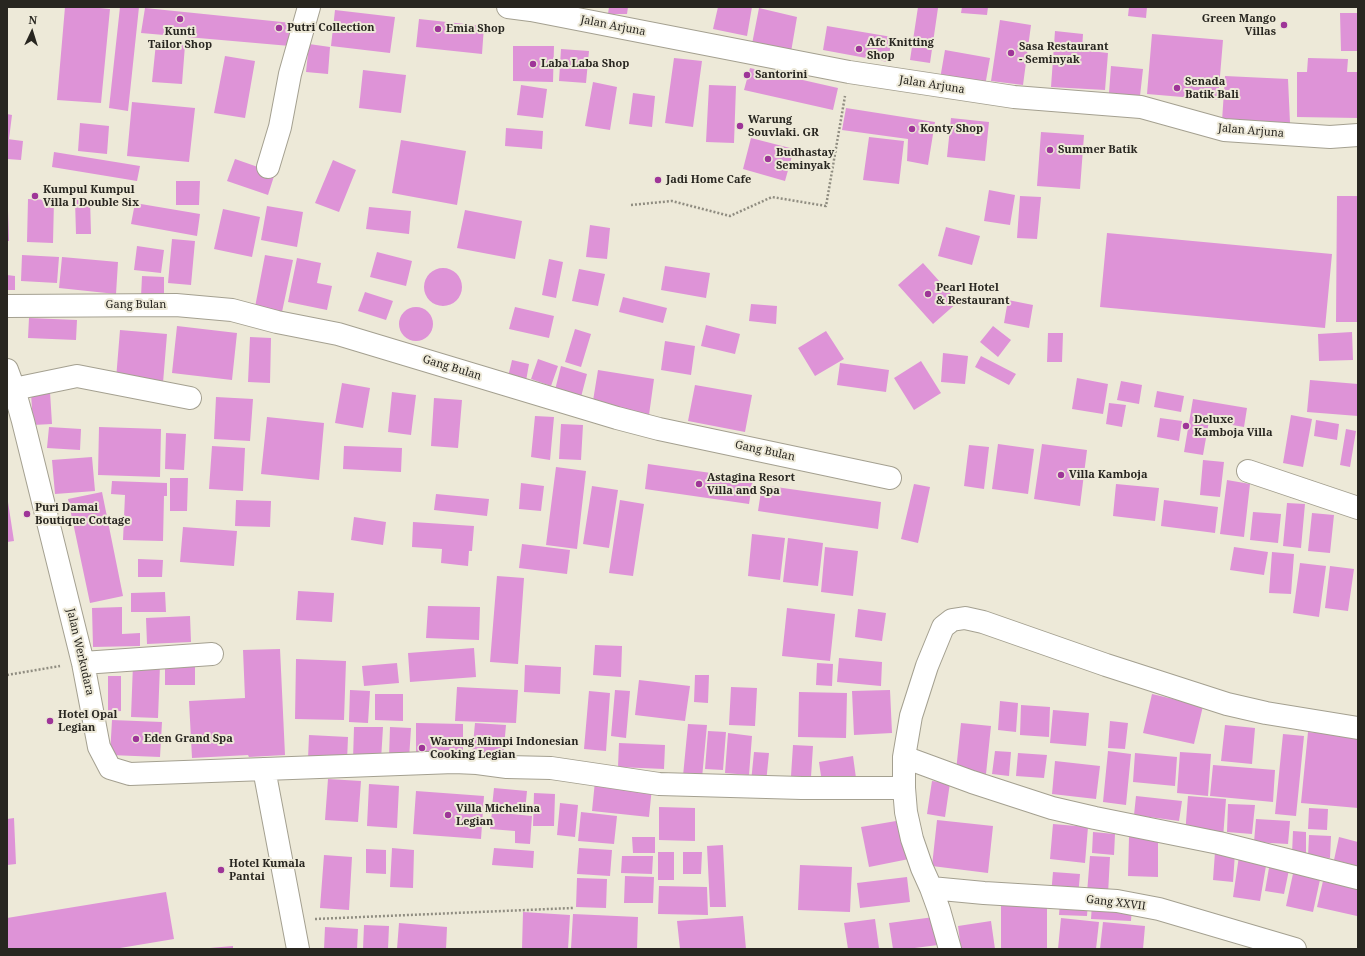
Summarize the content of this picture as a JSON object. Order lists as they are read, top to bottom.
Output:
{
  "streets": {
    "street": [
      "Jalan Arjuna",
      "Gang Bulan",
      "Jalan Werkudara",
      "Gang XXVII"
    ]
  },
  "places": [
    "Kunti Tailor Shop",
    "Green Mango Villas",
    "Putri Collection",
    "Emia Shop",
    "Afc Knitting Shop",
    "Sasa Restaurant - Seminyak",
    "Laba Laba Shop",
    "Santorini",
    "Senada Batik Bali",
    "Warung Souvlaki. GR",
    "Konty Shop",
    "Summer Batik",
    "Budhastay Seminyak",
    "Jadi Home Cafe",
    "Kumpul Kumpul Villa I Double Six",
    "Pearl Hotel & Restaurant",
    "Deluxe Kamboja Villa",
    "Villa Kamboja",
    "Astagina Resort Villa and Spa",
    "Puri Damai Boutique Cottage",
    "Hotel Opal Legian",
    "Eden Grand Spa",
    "Warung Mimpi Indonesian Cooking Legian",
    "Villa Michelina Legian",
    "Hotel Kumala Pantai"
  ],
  "north": "top"
}
